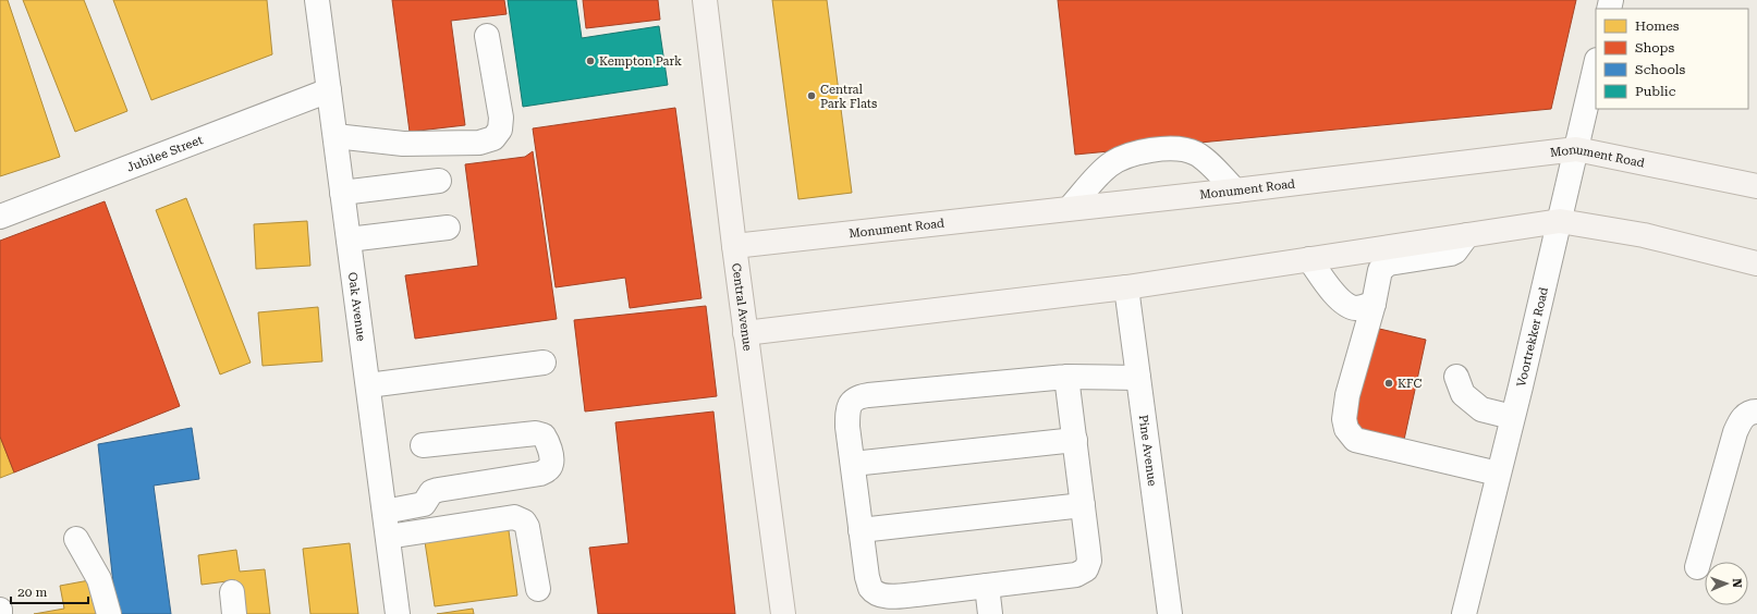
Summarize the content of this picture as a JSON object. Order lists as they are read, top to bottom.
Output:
{
  "streets": {
    "main road": ["Monument Road", "Central Avenue"],
    "street": [
      "Jubilee Street",
      "Oak Avenue",
      "Voortrekker Road",
      "Pine Avenue"
    ]
  },
  "crossings": [
    ["Jubilee Street", "Oak Avenue"],
    ["Monument Road", "Central Avenue"],
    ["Monument Road", "Voortrekker Road"]
  ],
  "places": ["Kempton Park", "Central Park Flats", "KFC"],
  "legend": [
    "Homes",
    "Shops",
    "Schools",
    "Public"
  ],
  "scale_bar": "20 m",
  "north": "right"
}
